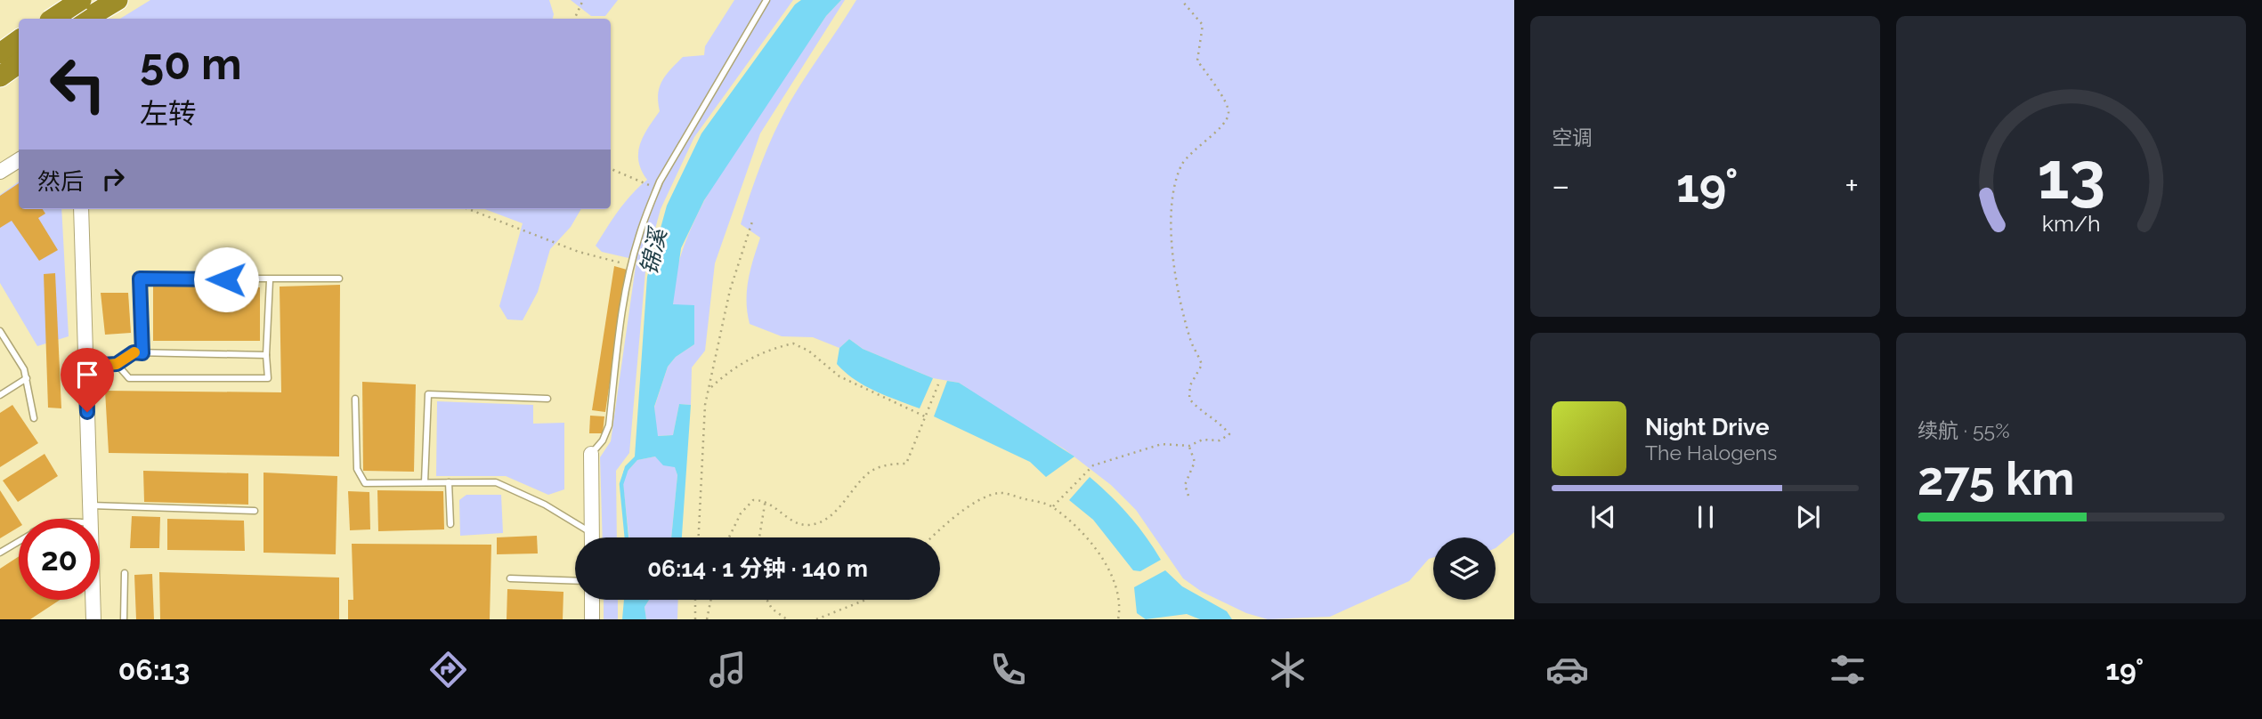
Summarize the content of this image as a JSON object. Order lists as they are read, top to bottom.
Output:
{
  "water": ["锦溪"],
  "page": {
    "tile": [
      "空调",
      ["续航 · 55%", "275 km"]
    ],
    "turn": ["50 m", "左转"],
    "then": "然后",
    "heat": ["−", "19°", "+"],
    "song": ["Night Drive", "The Halogens"],
    "limit": "20",
    "trip": "06:14 · 1 分钟 · 140 m",
    "tabs": ["06:13", "19°"],
    "gauge": ["13", "km/h"]
  }
}
